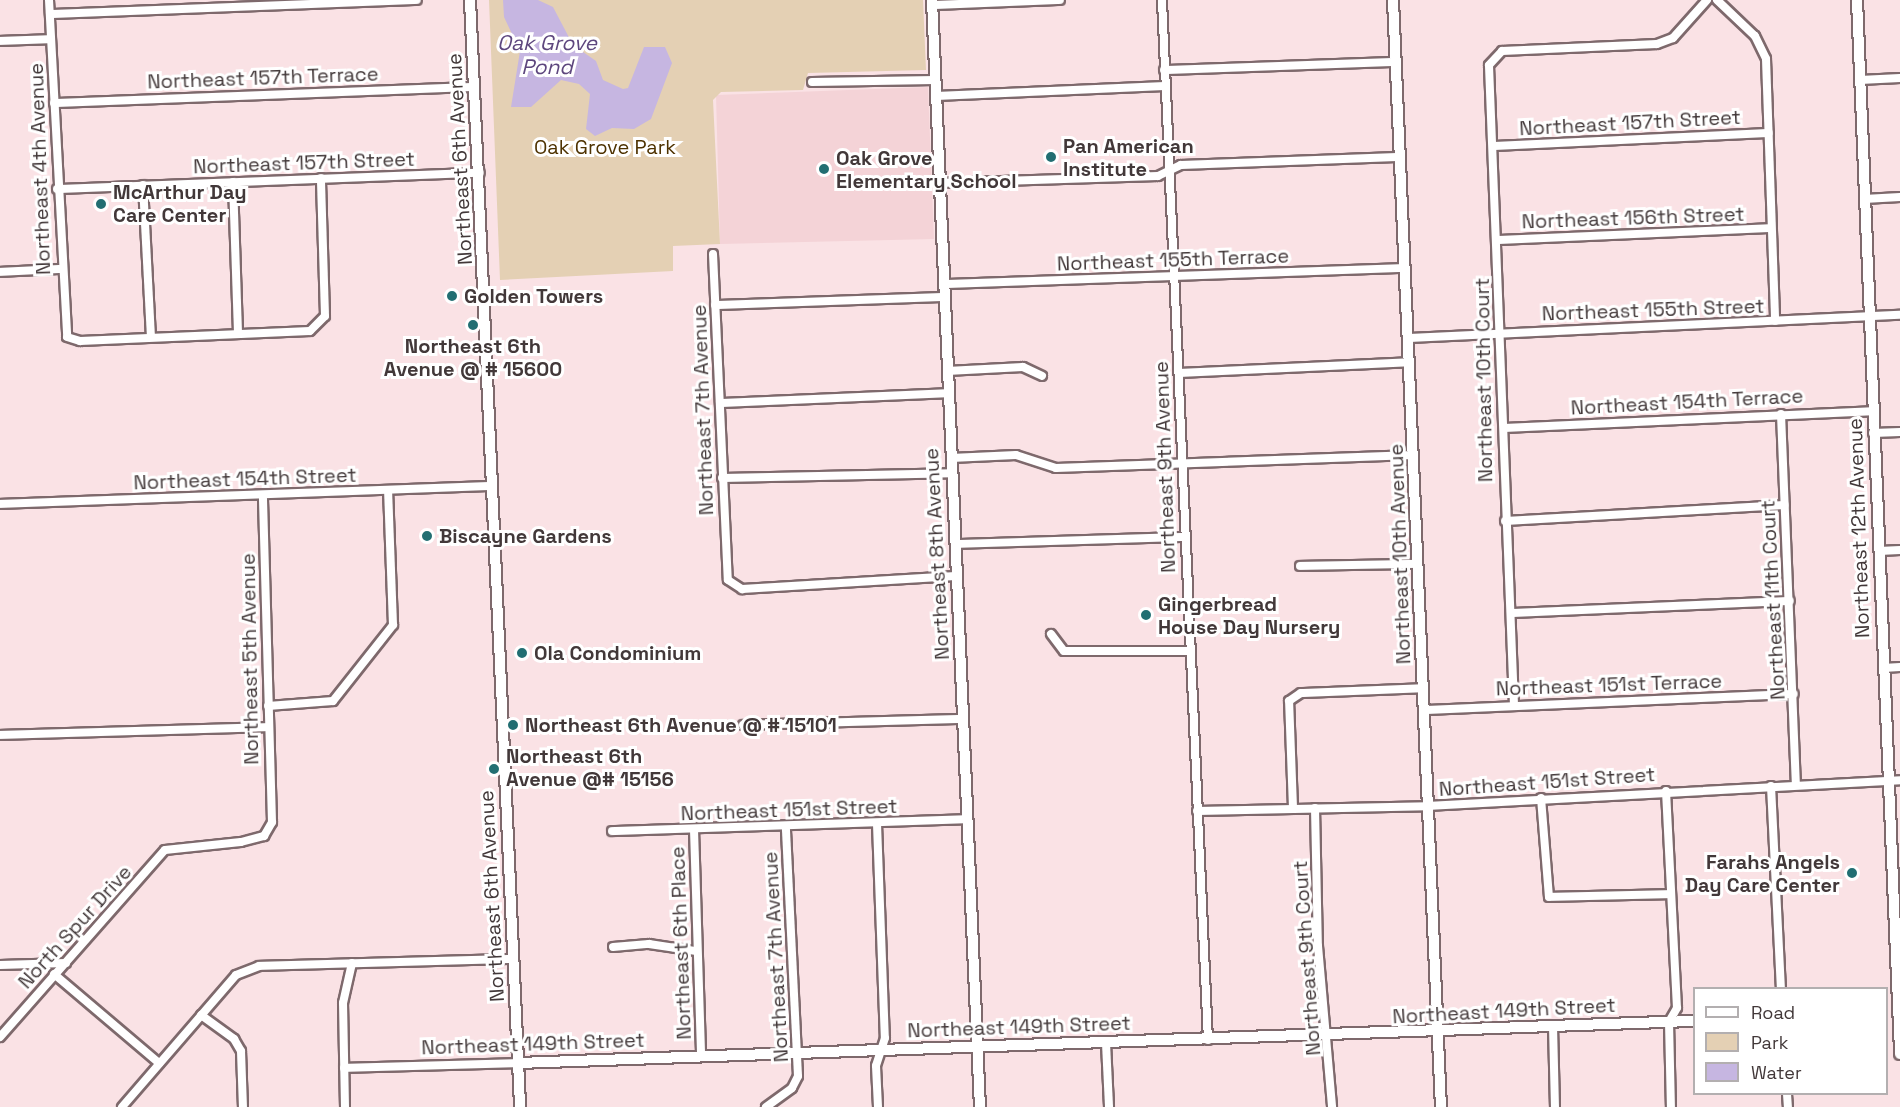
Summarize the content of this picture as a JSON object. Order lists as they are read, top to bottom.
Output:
{
  "streets": {
    "street": [
      "Northeast 157th Terrace",
      "Northeast 157th Street",
      "Northeast 6th Avenue",
      "Northeast 4th Avenue",
      "Northeast 156th Street",
      "Northeast 155th Terrace",
      "Northeast 155th Street",
      "Northeast 10th Court",
      "Northeast 154th Terrace",
      "Northeast 7th Avenue",
      "Northeast 9th Avenue",
      "Northeast 154th Street",
      "Northeast 12th Avenue",
      "Northeast 8th Avenue",
      "Northeast 10th Avenue",
      "Northeast 11th Court",
      "Northeast 5th Avenue",
      "Northeast 151st Terrace",
      "Northeast 151st Street",
      "North Spur Drive",
      "Northeast 6th Place",
      "Northeast 9th Court",
      "Northeast 149th Street"
    ]
  },
  "crossings": [
    ["Northeast 157th Terrace", "Northeast 6th Avenue"],
    ["Northeast 157th Terrace", "Northeast 4th Avenue"],
    ["Northeast 157th Street", "Northeast 6th Avenue"],
    ["Northeast 157th Street", "Northeast 4th Avenue"],
    ["Northeast 157th Street", "Northeast 10th Court"],
    ["Northeast 6th Avenue", "Northeast 154th Street"],
    ["Northeast 6th Avenue", "Northeast 149th Street"],
    ["Northeast 156th Street", "Northeast 10th Court"],
    ["Northeast 155th Terrace", "Northeast 9th Avenue"],
    ["Northeast 155th Terrace", "Northeast 8th Avenue"],
    ["Northeast 155th Terrace", "Northeast 10th Avenue"],
    ["Northeast 155th Street", "Northeast 10th Court"],
    ["Northeast 155th Street", "Northeast 12th Avenue"],
    ["Northeast 155th Street", "Northeast 10th Avenue"],
    ["Northeast 10th Court", "Northeast 154th Terrace"],
    ["Northeast 10th Court", "Northeast 151st Terrace"],
    ["Northeast 154th Terrace", "Northeast 12th Avenue"],
    ["Northeast 154th Terrace", "Northeast 11th Court"],
    ["Northeast 7th Avenue", "Northeast 8th Avenue"],
    ["Northeast 7th Avenue", "Northeast 151st Street"],
    ["Northeast 7th Avenue", "Northeast 149th Street"],
    ["Northeast 9th Avenue", "Northeast 151st Street"],
    ["Northeast 9th Avenue", "Northeast 149th Street"],
    ["Northeast 154th Street", "Northeast 5th Avenue"],
    ["Northeast 12th Avenue", "Northeast 151st Street"],
    ["Northeast 8th Avenue", "Northeast 151st Street"],
    ["Northeast 8th Avenue", "Northeast 149th Street"],
    ["Northeast 10th Avenue", "Northeast 151st Terrace"],
    ["Northeast 10th Avenue", "Northeast 151st Street"],
    ["Northeast 10th Avenue", "Northeast 149th Street"],
    ["Northeast 11th Court", "Northeast 151st Terrace"],
    ["Northeast 11th Court", "Northeast 151st Street"],
    ["Northeast 5th Avenue", "North Spur Drive"],
    ["Northeast 151st Street", "Northeast 6th Place"],
    ["Northeast 151st Street", "Northeast 9th Court"],
    ["Northeast 6th Place", "Northeast 149th Street"],
    ["Northeast 9th Court", "Northeast 149th Street"]
  ],
  "water": ["Oak Grove Pond"],
  "parks": ["Oak Grove Park"],
  "places": [
    "Pan American Institute",
    "Oak Grove Elementary School",
    "McArthur Day Care Center",
    "Golden Towers",
    "Northeast 6th Avenue @ # 15600",
    "Biscayne Gardens",
    "Gingerbread House Day Nursery",
    "Ola Condominium",
    "Northeast 6th Avenue @ # 15101",
    "Northeast 6th Avenue @# 15156",
    "Farahs Angels Day Care Center"
  ],
  "legend": ["Road", "Park", "Water"]
}
